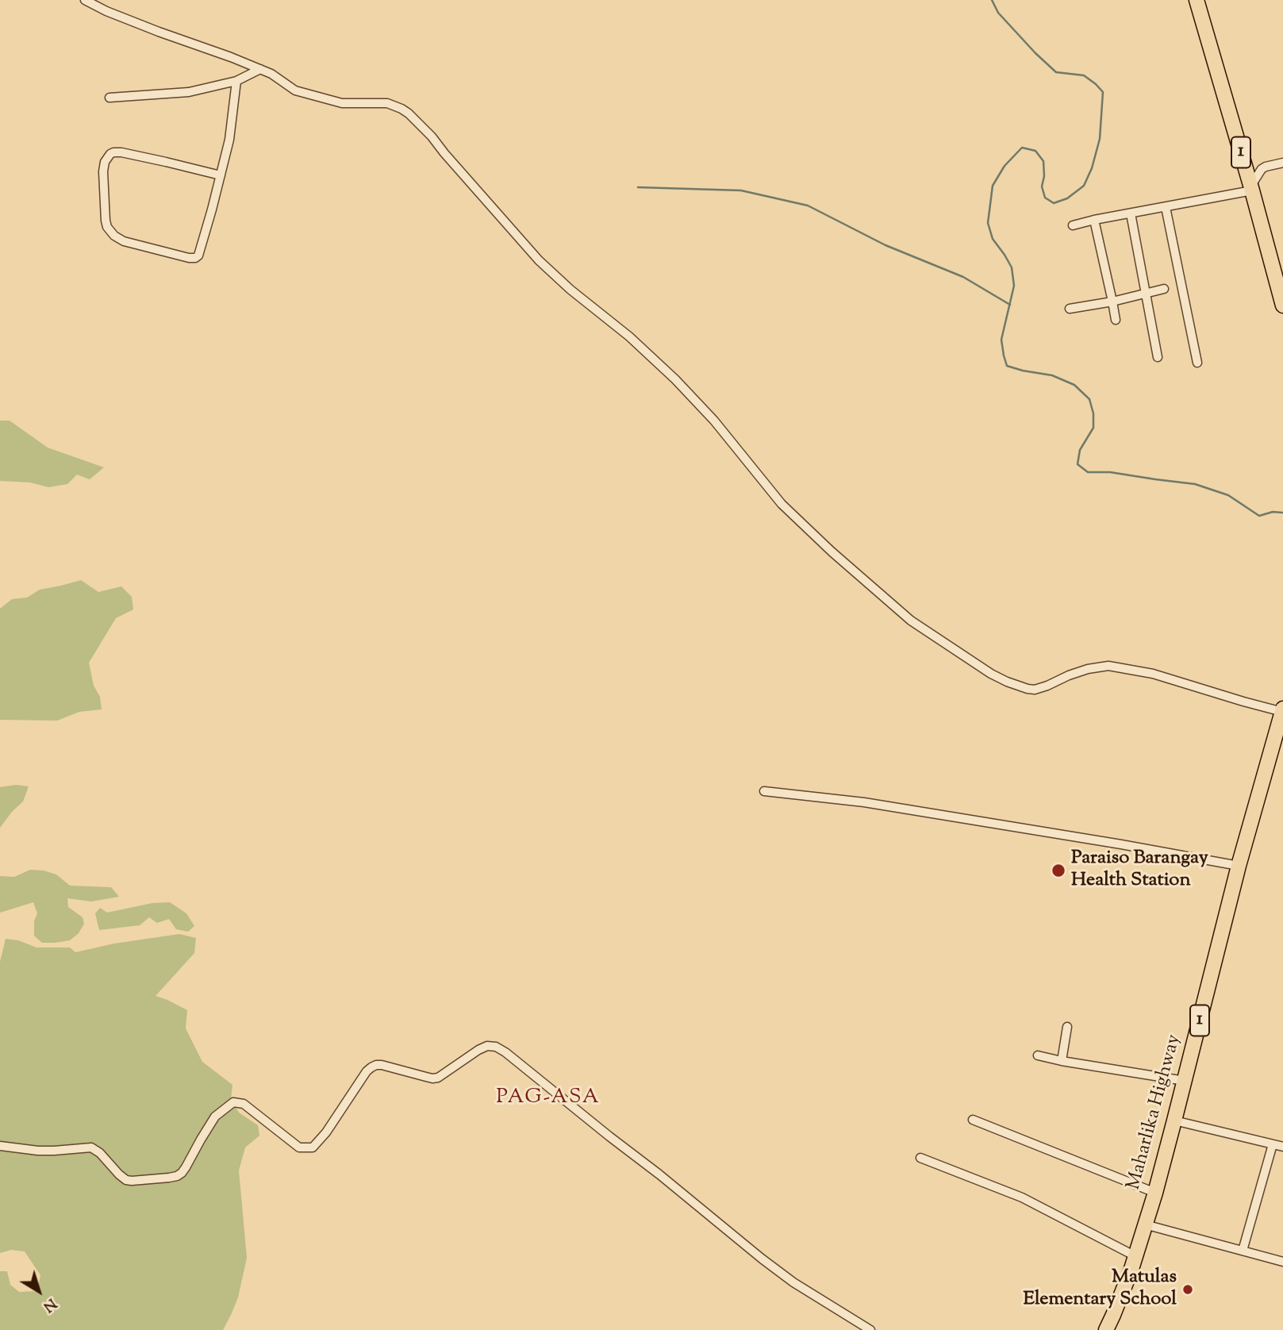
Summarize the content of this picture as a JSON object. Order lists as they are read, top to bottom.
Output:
{
  "streets": {
    "highway": ["1", "Maharlika Highway"]
  },
  "districts": ["PAG-ASA"],
  "places": ["Paraiso Barangay Health Station", "Matulas Elementary School"],
  "north": "bottom right"
}
